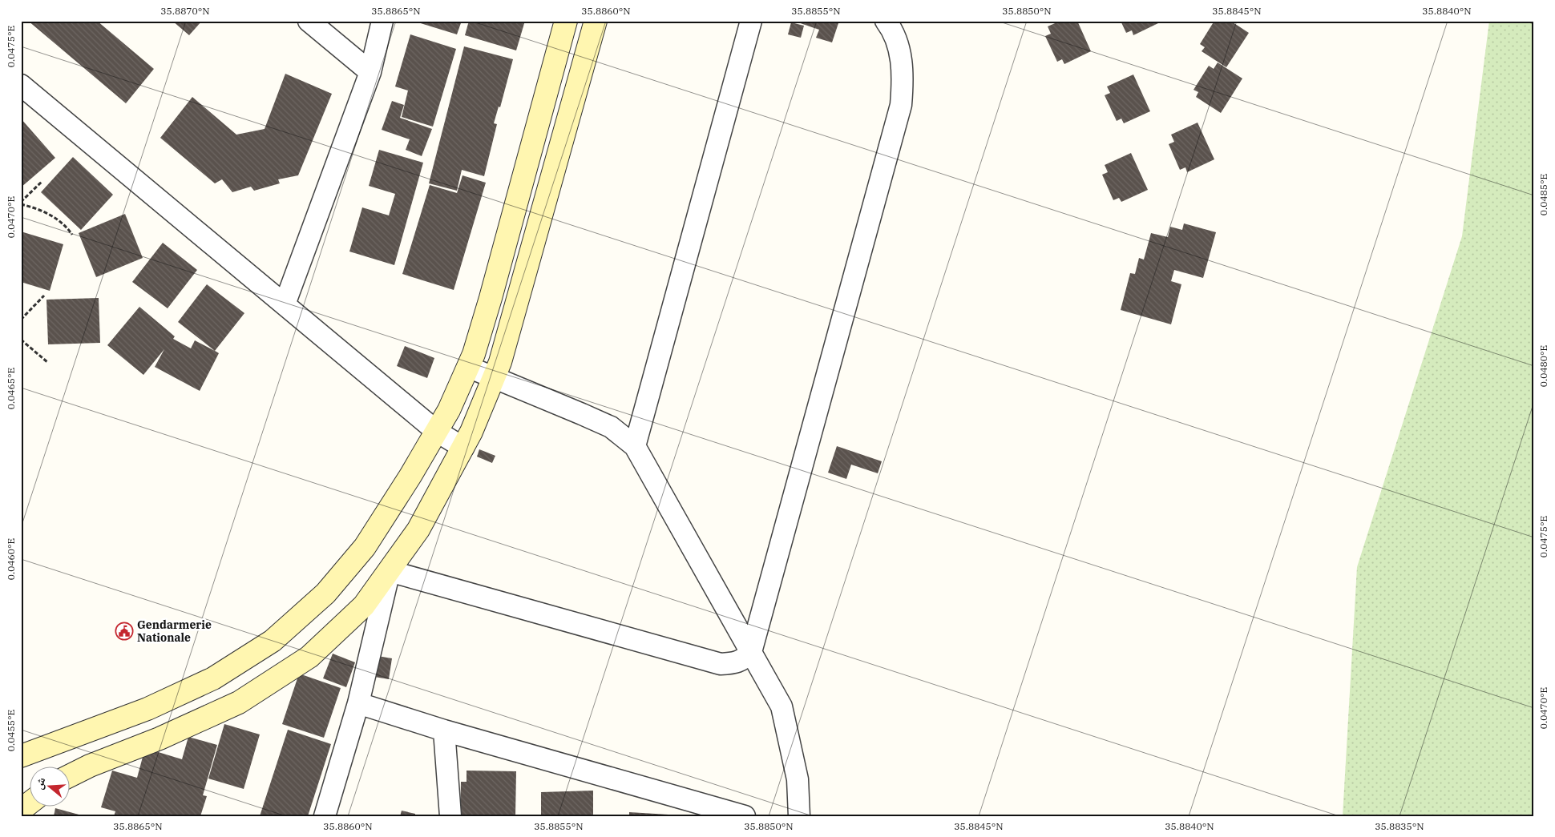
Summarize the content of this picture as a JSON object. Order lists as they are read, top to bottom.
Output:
{
  "places": {
    "public building": ["Gendarmerie Nationale"]
  },
  "north": "left",
  "coordinates": [
    "35.8870°N",
    "35.8865°N",
    "35.8860°N",
    "35.8855°N",
    "35.8850°N",
    "35.8845°N",
    "35.8840°N",
    "0.0475°E",
    "0.0485°E",
    "0.0470°E",
    "0.0480°E",
    "0.0465°E",
    "0.0460°E",
    "0.0455°E",
    "35.8835°N"
  ]
}
